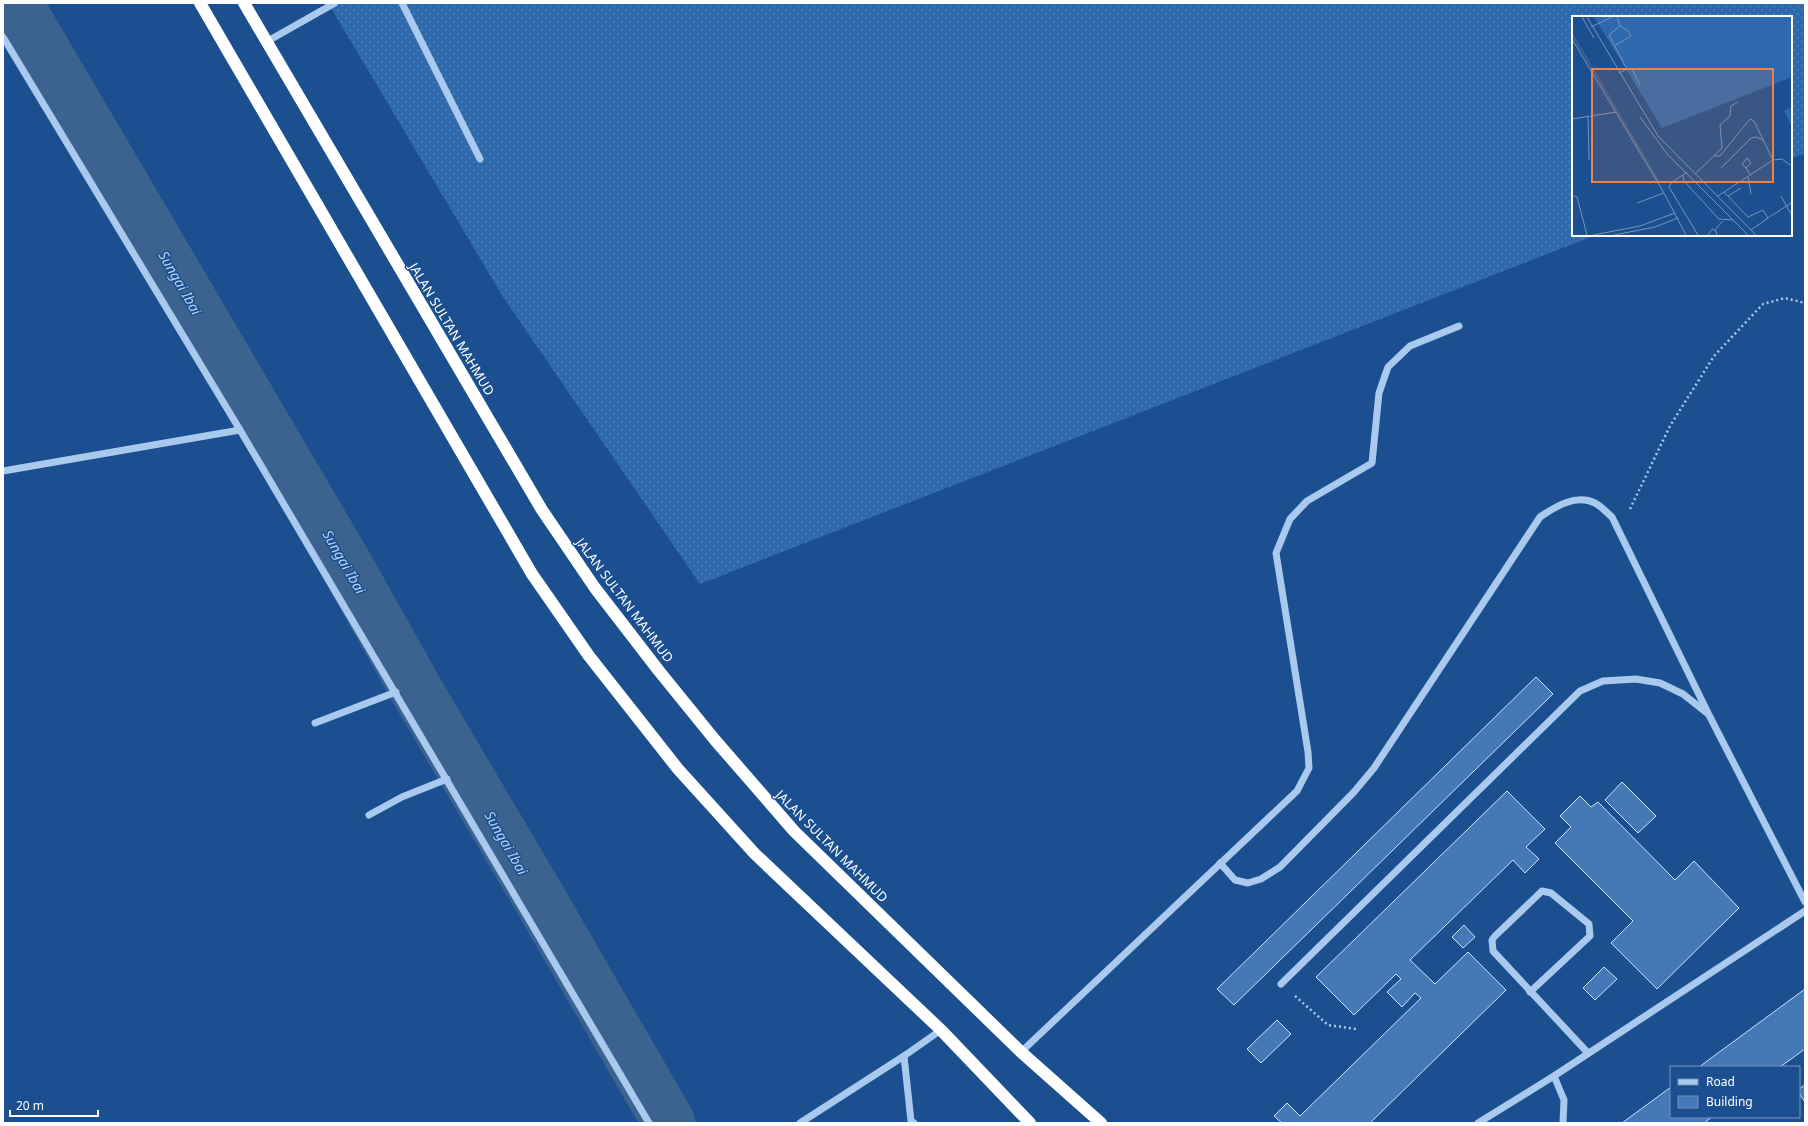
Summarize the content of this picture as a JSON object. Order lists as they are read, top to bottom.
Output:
{
  "streets": {
    "highway": ["JALAN SULTAN MAHMUD"]
  },
  "water": ["Sungai Ibai"],
  "legend": ["Road", "Building"],
  "scale_bar": "20 m"
}
